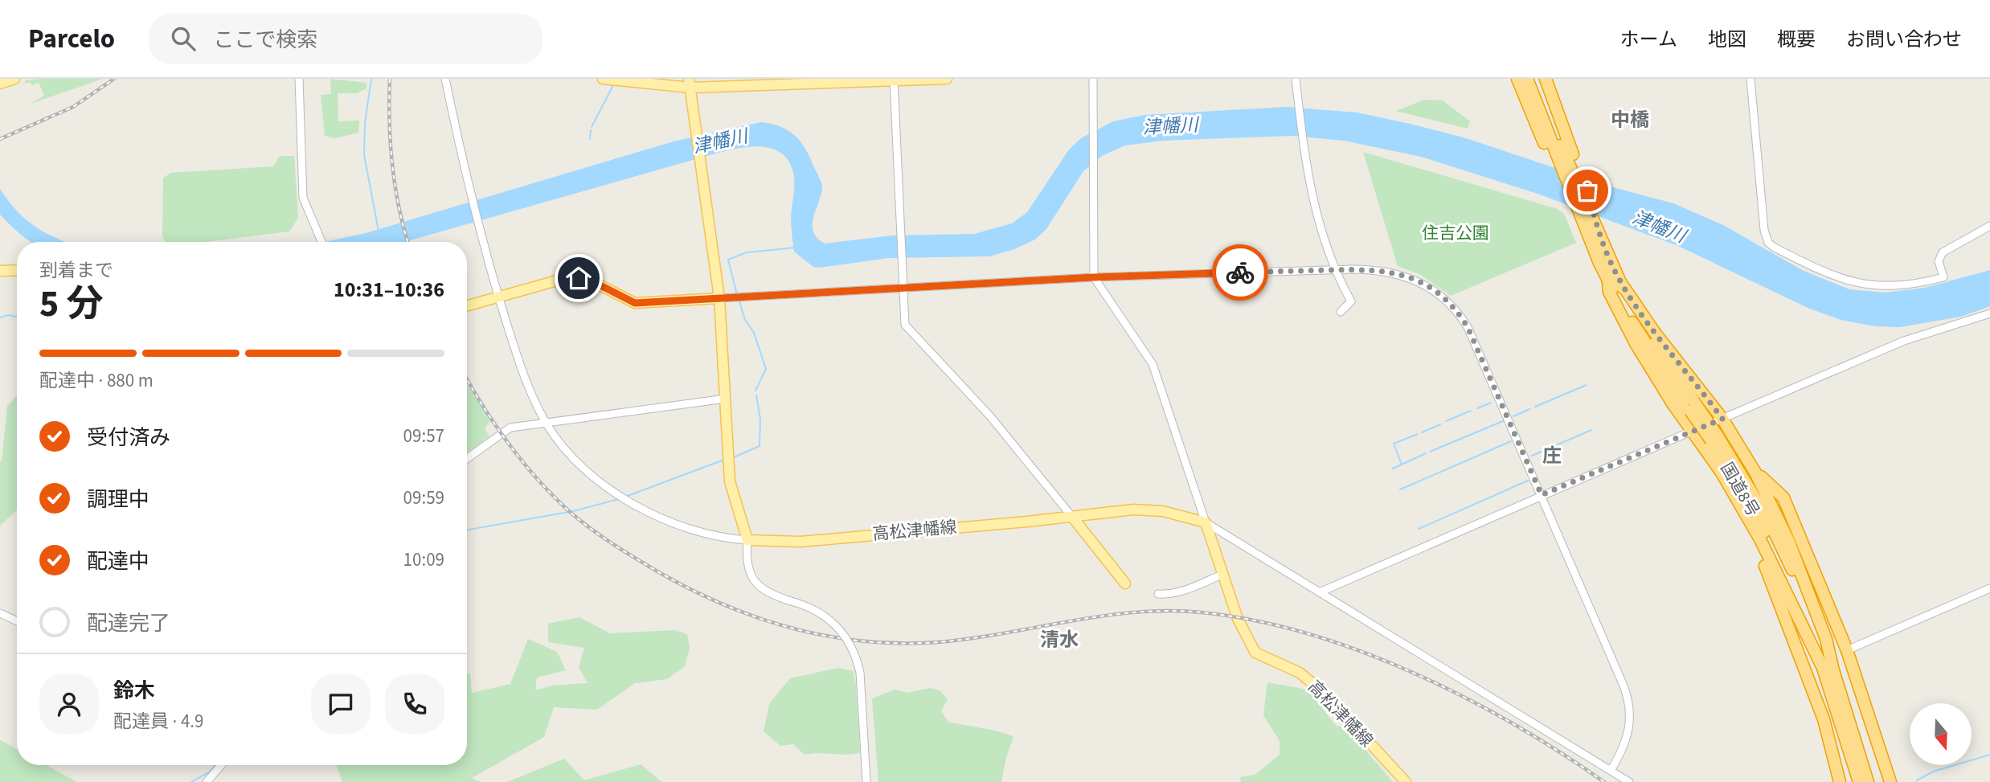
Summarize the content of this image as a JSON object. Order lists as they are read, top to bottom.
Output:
{
  "streets": {
    "highway": ["国道8号"],
    "main road": ["高松津幡線"]
  },
  "districts": ["中橋", "庄", "清水"],
  "water": ["津幡川"],
  "parks": ["住吉公園"],
  "north": "bottom",
  "page": {
    "header": "Parcelo",
    "search": "ここで検索",
    "nav": [
      "ホーム",
      "地図",
      "概要",
      "お問い合わせ"
    ],
    "heading": ["5 分", "到着まで", "10:31–10:36"],
    "panel": ["鈴木", "配達員 · 4.9"],
    "bar": "配達中 · 880 m",
    "list": [
      ["受付済み", "09:57"],
      ["調理中", "09:59"],
      ["配達中", "10:09"],
      "配達完了"
    ]
  }
}
